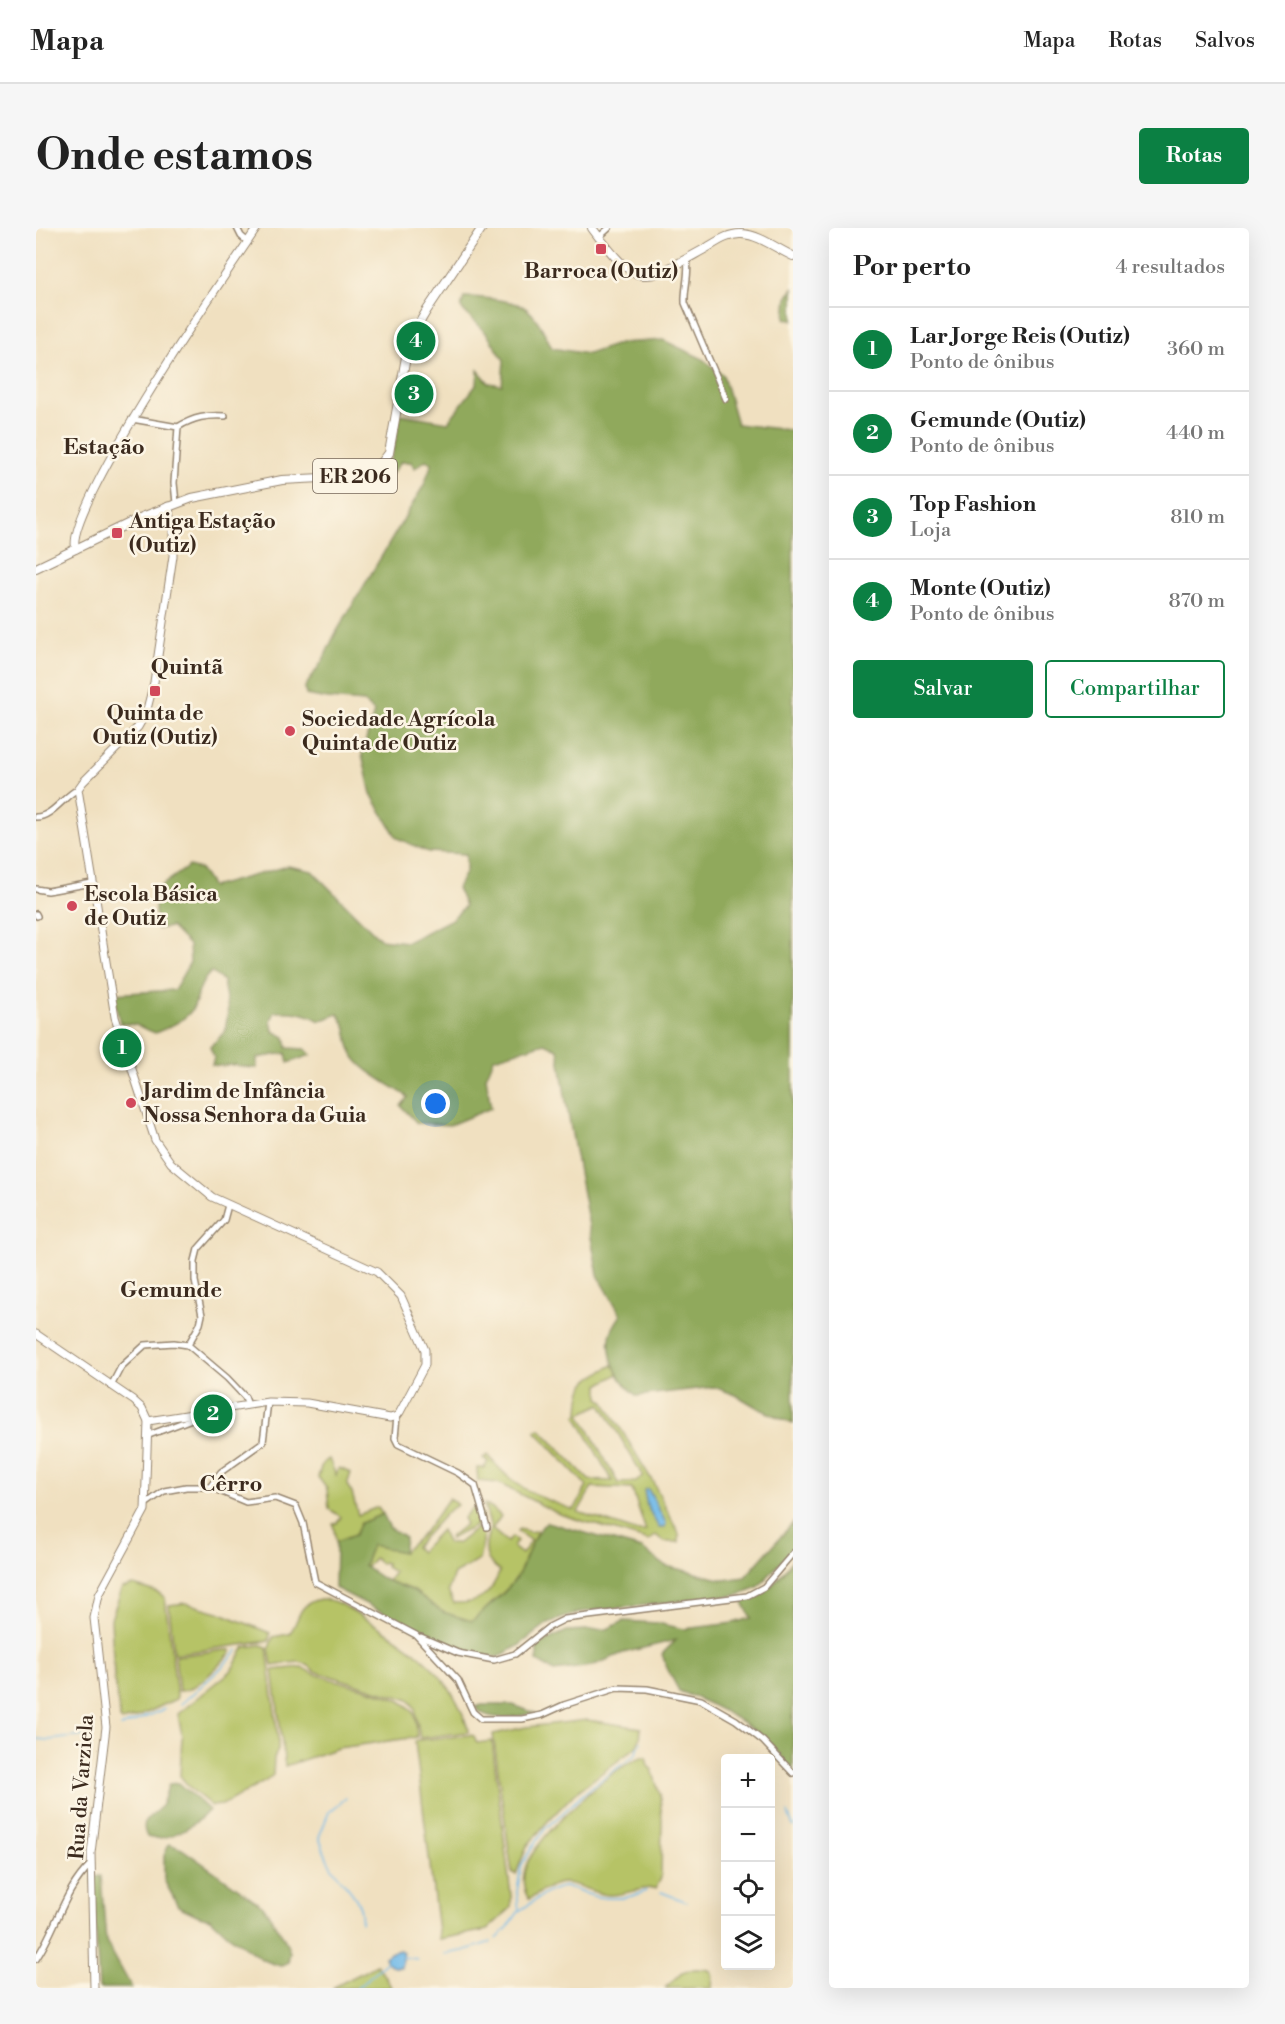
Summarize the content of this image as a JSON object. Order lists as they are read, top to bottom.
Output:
{
  "streets": {
    "main road": ["ER 206"],
    "street": ["Rua da Varziela"]
  },
  "districts": [
    "Estação",
    "Quintã",
    "Gemunde",
    "Cêrro"
  ],
  "places": {
    "transit": ["Barroca (Outiz)", "Antiga Estação (Outiz)", "Quinta de Outiz (Outiz)"],
    "other": ["Sociedade Agrícola Quinta de Outiz", "Escola Básica de Outiz", "Jardim de Infância Nossa Senhora da Guia"]
  },
  "page": {
    "header": "Mapa",
    "nav": ["Mapa", "Rotas", "Salvos"],
    "buttons": [
      "Rotas",
      ["Salvar", "Compartilhar"]
    ],
    "title": "Onde estamos",
    "heading": ["Por perto", "4 resultados"],
    "list": [
      {
        "mark": "1",
        "name": "Lar Jorge Reis (Outiz)",
        "note": "Ponto de ônibus",
        "value": "360 m"
      },
      {
        "mark": "2",
        "name": "Gemunde (Outiz)",
        "note": "Ponto de ônibus",
        "value": "440 m"
      },
      {
        "mark": "3",
        "name": "Top Fashion",
        "note": "Loja",
        "value": "810 m"
      },
      {
        "mark": "4",
        "name": "Monte (Outiz)",
        "note": "Ponto de ônibus",
        "value": "870 m"
      }
    ],
    "pins": [
      "4",
      "3",
      "1",
      "2"
    ],
    "map_buttons": ["+", "−"]
  }
}
